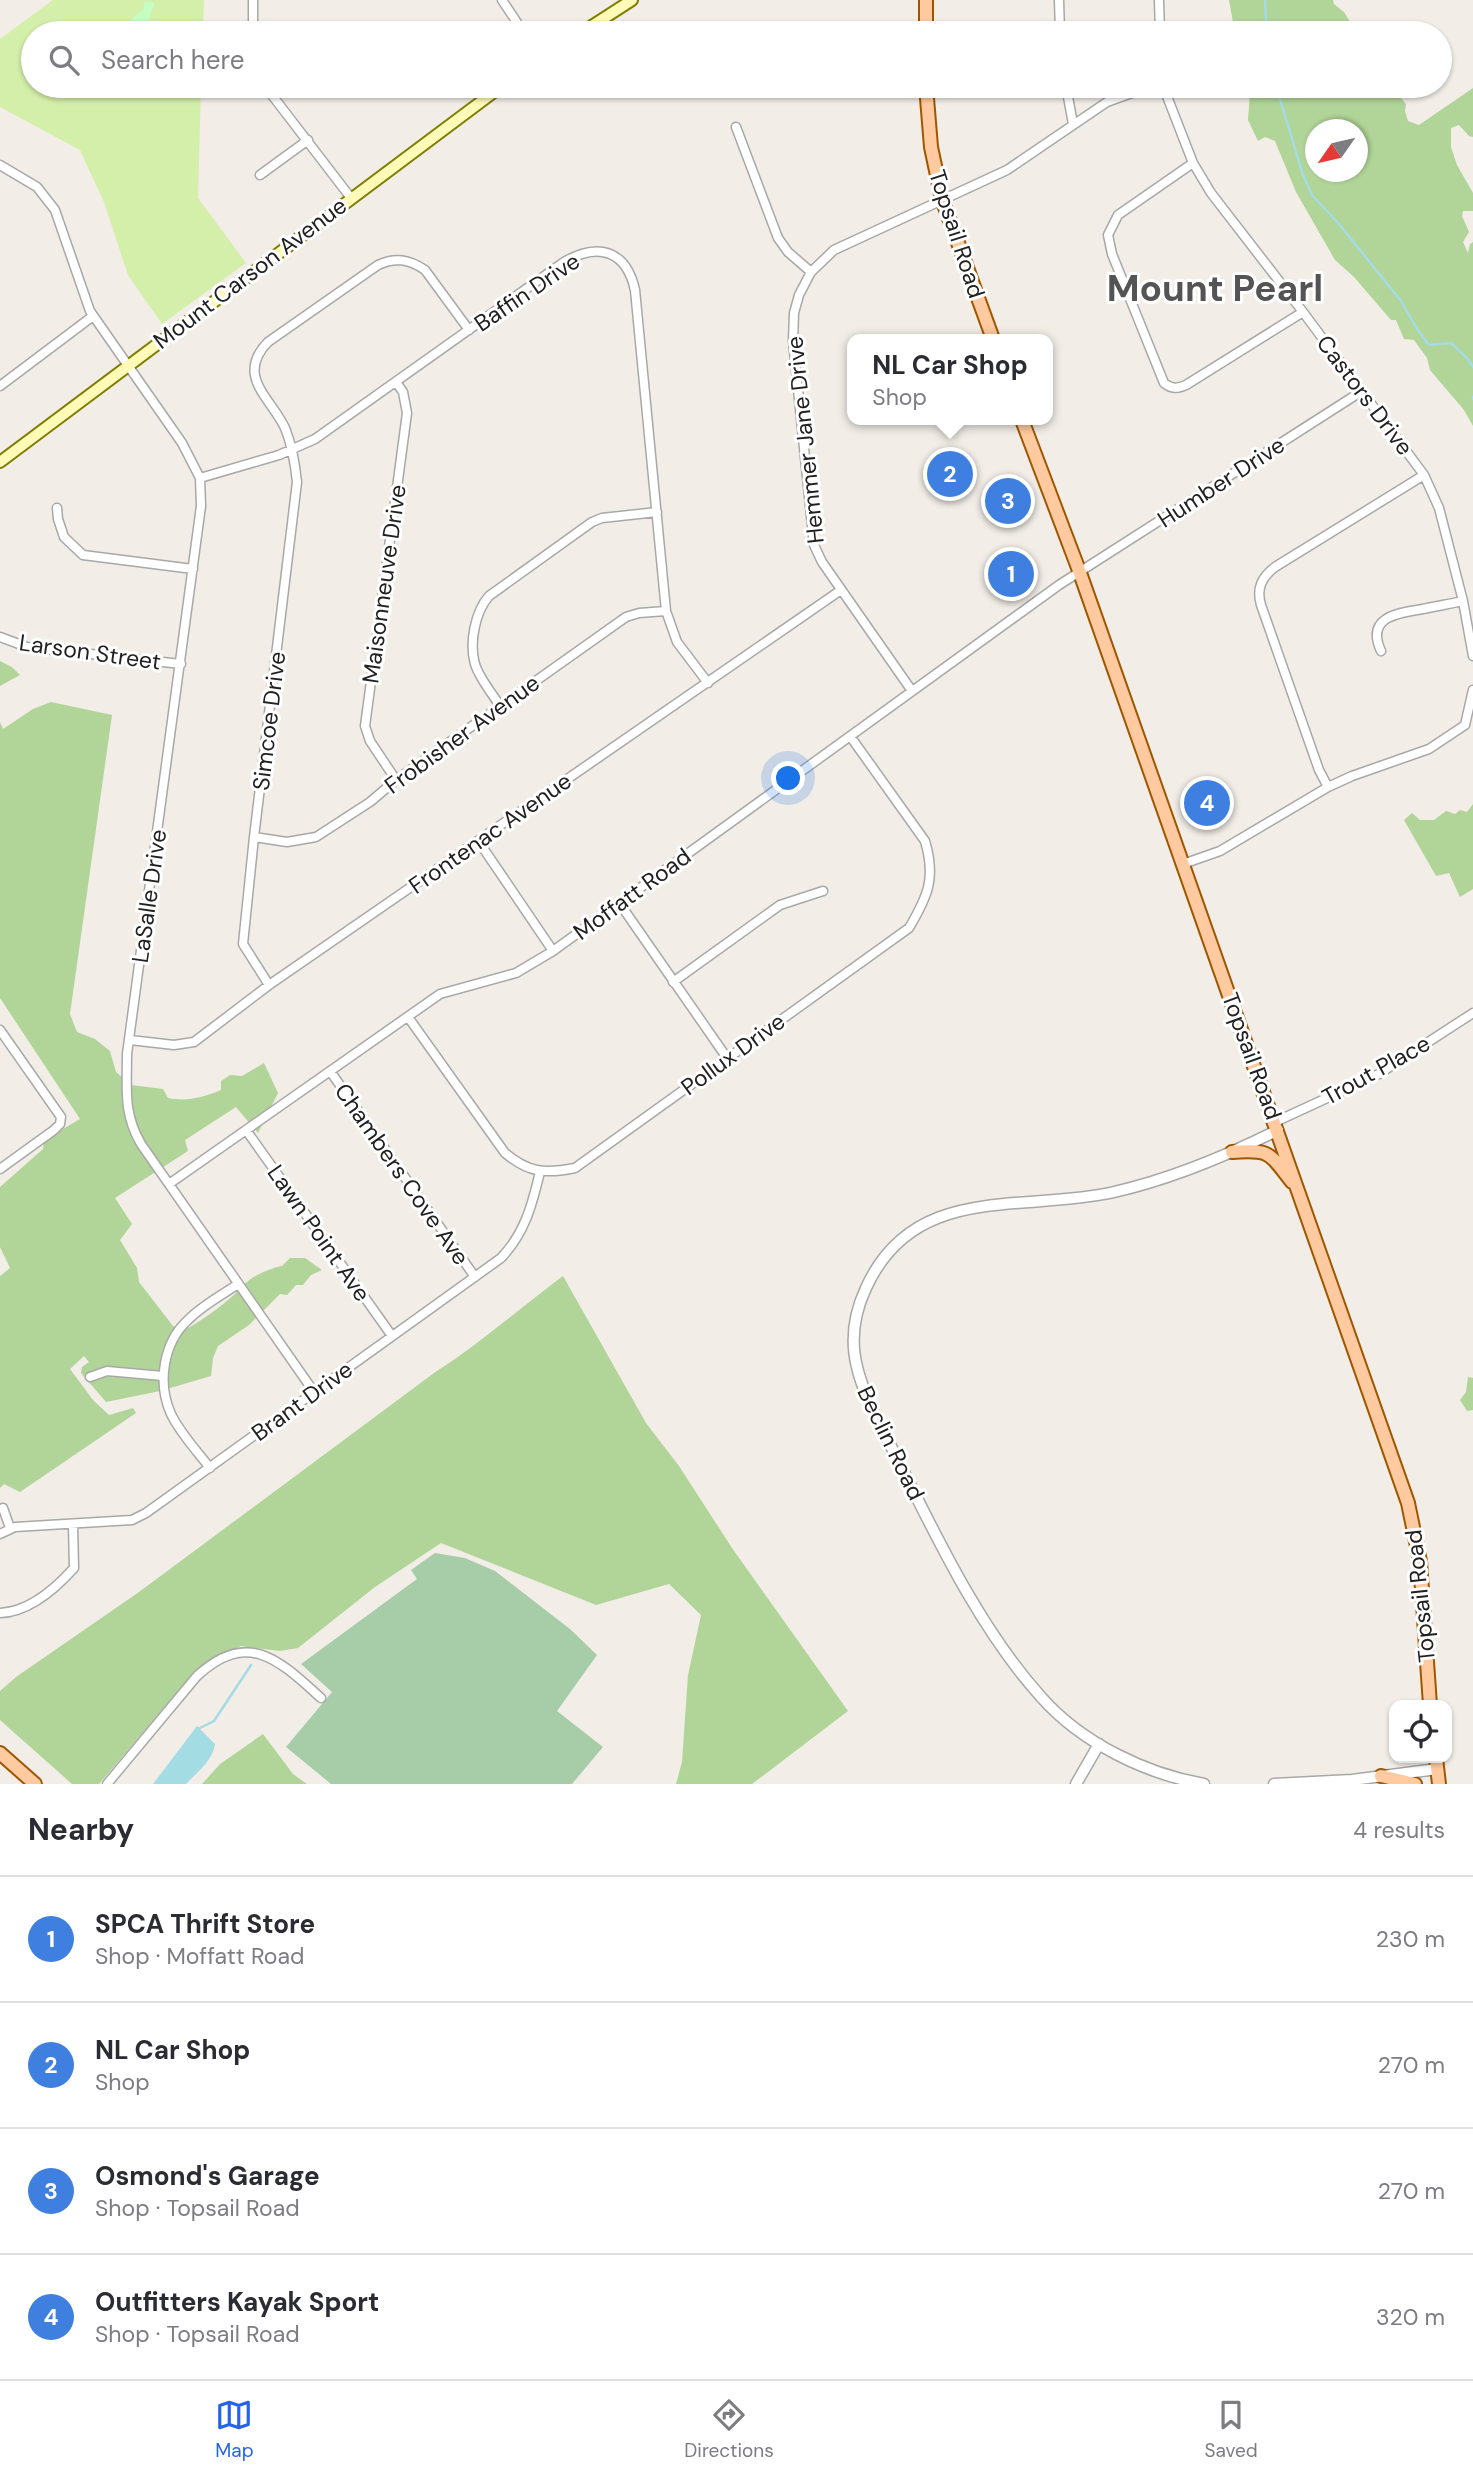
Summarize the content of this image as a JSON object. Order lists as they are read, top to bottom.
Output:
{
  "streets": {
    "main road": ["Topsail Road", "Mount Carson Avenue"],
    "street": [
      "Baffin Drive",
      "Castors Drive",
      "Hemmer Jane Drive",
      "Humber Drive",
      "Maisonneuve Drive",
      "Larson Street",
      "Simcoe Drive",
      "Frobisher Avenue",
      "Frontenac Avenue",
      "Moffatt Road",
      "LaSalle Drive",
      "Pollux Drive",
      "Trout Place",
      "Chambers Cove Ave",
      "Lawn Point Ave",
      "Brant Drive",
      "Beclin Road"
    ]
  },
  "crossings": [
    ["Topsail Road", "Hemmer Jane Drive"],
    ["Topsail Road", "Humber Drive"],
    ["Topsail Road", "Moffatt Road"],
    ["Topsail Road", "Trout Place"],
    ["Topsail Road", "Beclin Road"],
    ["Mount Carson Avenue", "LaSalle Drive"],
    ["Baffin Drive", "Maisonneuve Drive"],
    ["Baffin Drive", "Simcoe Drive"],
    ["Baffin Drive", "Frobisher Avenue"],
    ["Baffin Drive", "Frontenac Avenue"],
    ["Baffin Drive", "LaSalle Drive"],
    ["Castors Drive", "Humber Drive"],
    ["Hemmer Jane Drive", "Frontenac Avenue"],
    ["Hemmer Jane Drive", "Moffatt Road"],
    ["Humber Drive", "Moffatt Road"],
    ["Maisonneuve Drive", "Frobisher Avenue"],
    ["Larson Street", "LaSalle Drive"],
    ["Simcoe Drive", "Frobisher Avenue"],
    ["Simcoe Drive", "Frontenac Avenue"],
    ["Frontenac Avenue", "LaSalle Drive"],
    ["Moffatt Road", "LaSalle Drive"],
    ["Moffatt Road", "Pollux Drive"],
    ["Moffatt Road", "Chambers Cove Ave"],
    ["Moffatt Road", "Lawn Point Ave"],
    ["LaSalle Drive", "Brant Drive"],
    ["Pollux Drive", "Brant Drive"],
    ["Trout Place", "Beclin Road"],
    ["Chambers Cove Ave", "Brant Drive"],
    ["Lawn Point Ave", "Brant Drive"]
  ],
  "districts": ["Mount Pearl"],
  "north": "bottom left",
  "page": {
    "search": "Search here",
    "popup": ["NL Car Shop", "Shop"],
    "pins": [
      "2",
      "3",
      "1",
      "4"
    ],
    "heading": ["Nearby", "4 results"],
    "list": [
      {
        "mark": "1",
        "name": "SPCA Thrift Store",
        "note": "Shop · Moffatt Road",
        "value": "230 m"
      },
      {
        "mark": "2",
        "name": "NL Car Shop",
        "note": "Shop",
        "value": "270 m"
      },
      {
        "mark": "3",
        "name": "Osmond's Garage",
        "note": "Shop · Topsail Road",
        "value": "270 m"
      },
      {
        "mark": "4",
        "name": "Outfitters Kayak Sport",
        "note": "Shop · Topsail Road",
        "value": "320 m"
      }
    ],
    "nav": ["Map", "Directions", "Saved"]
  }
}
